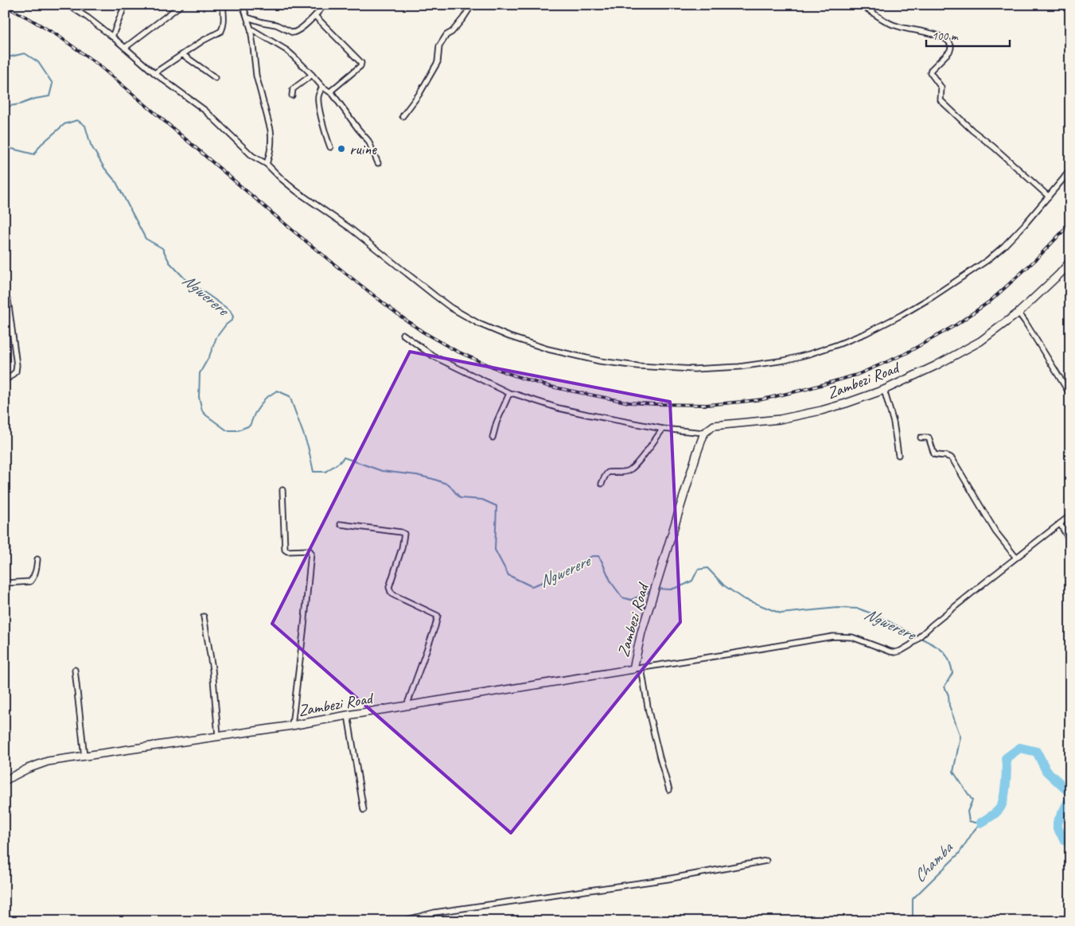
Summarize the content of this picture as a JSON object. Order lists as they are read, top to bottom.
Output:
{
  "streets": {
    "main road": ["Zambezi Road"]
  },
  "water": ["Ngwerere", "Chamba"],
  "places": ["ruine"],
  "scale_bar": "100 m"
}
